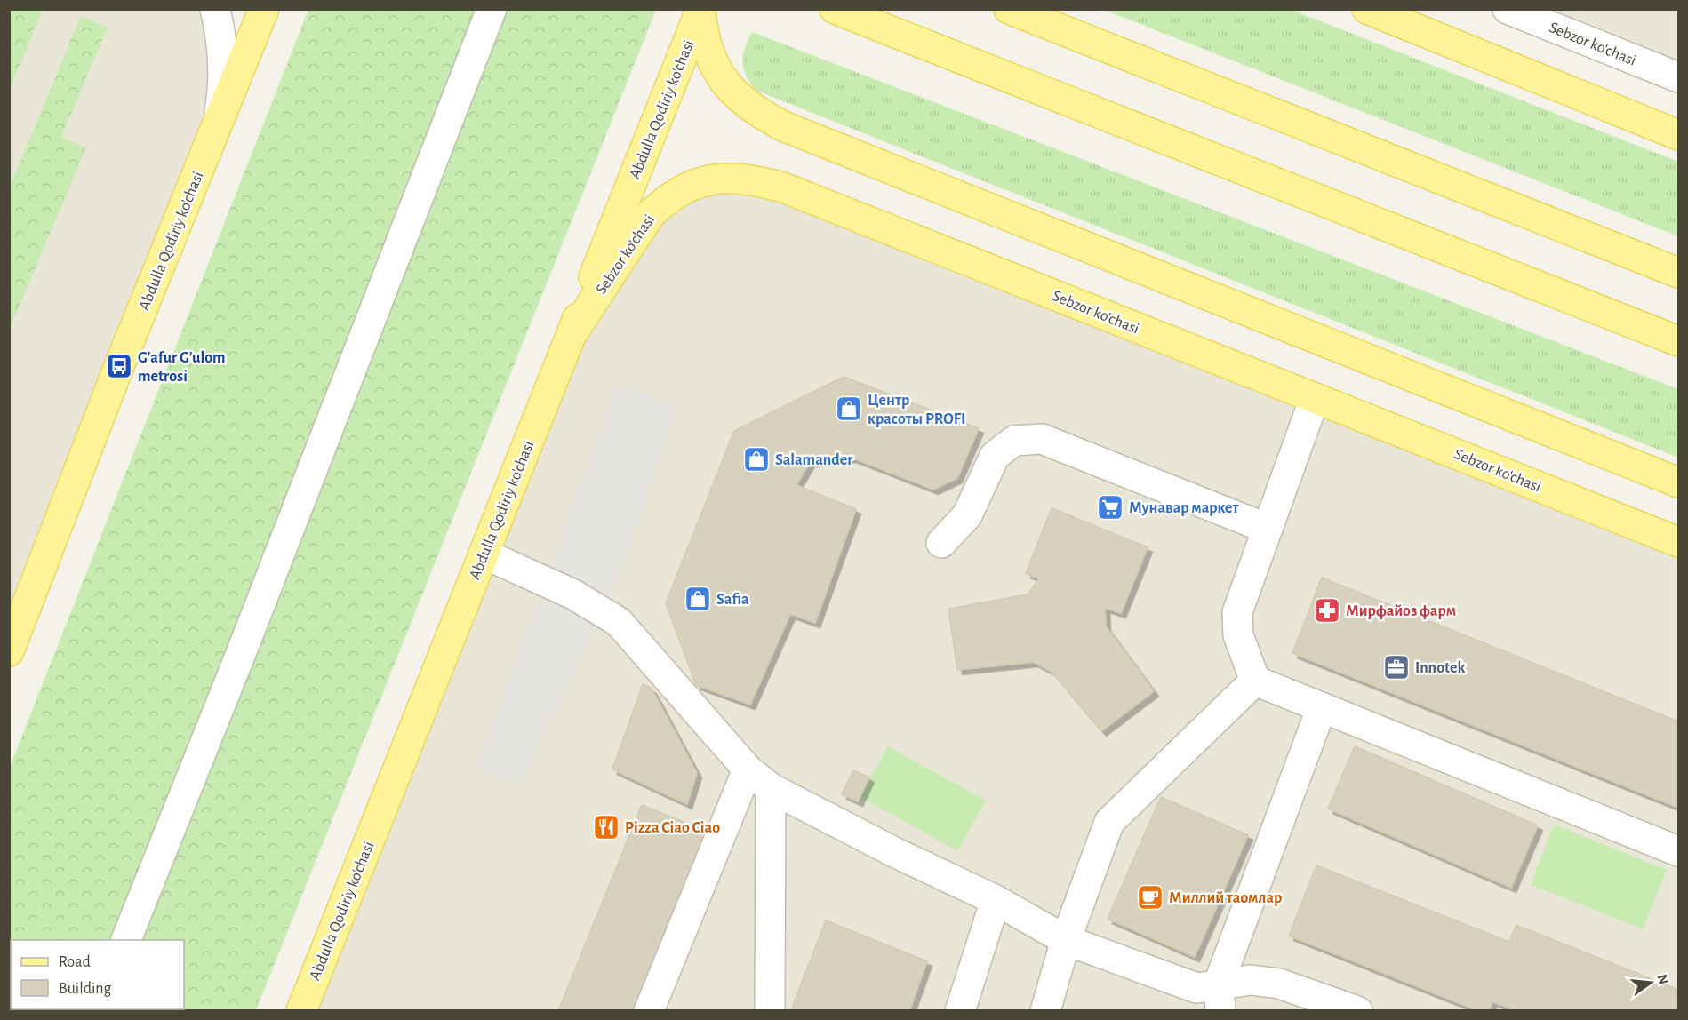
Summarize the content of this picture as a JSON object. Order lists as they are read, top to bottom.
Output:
{
  "streets": {
    "main road": ["Sebzor ko‘chasi", "Abdulla Qodiriy ko'chasi"]
  },
  "crossings": [
    ["Sebzor ko‘chasi", "Abdulla Qodiriy ko'chasi"]
  ],
  "places": {
    "bus stop": ["G'afur G'ulom metrosi"],
    "shop": ["Центр красоты PROFI", "Salamander", "Safia"],
    "supermarket": ["Мунавар маркет"],
    "pharmacy": ["Мирфайоз фарм"],
    "office": ["Innotek"],
    "restaurant": ["Pizza Ciao Ciao"],
    "cafe": ["Миллий таомлар"]
  },
  "legend": ["Road", "Building"],
  "north": "right"
}
